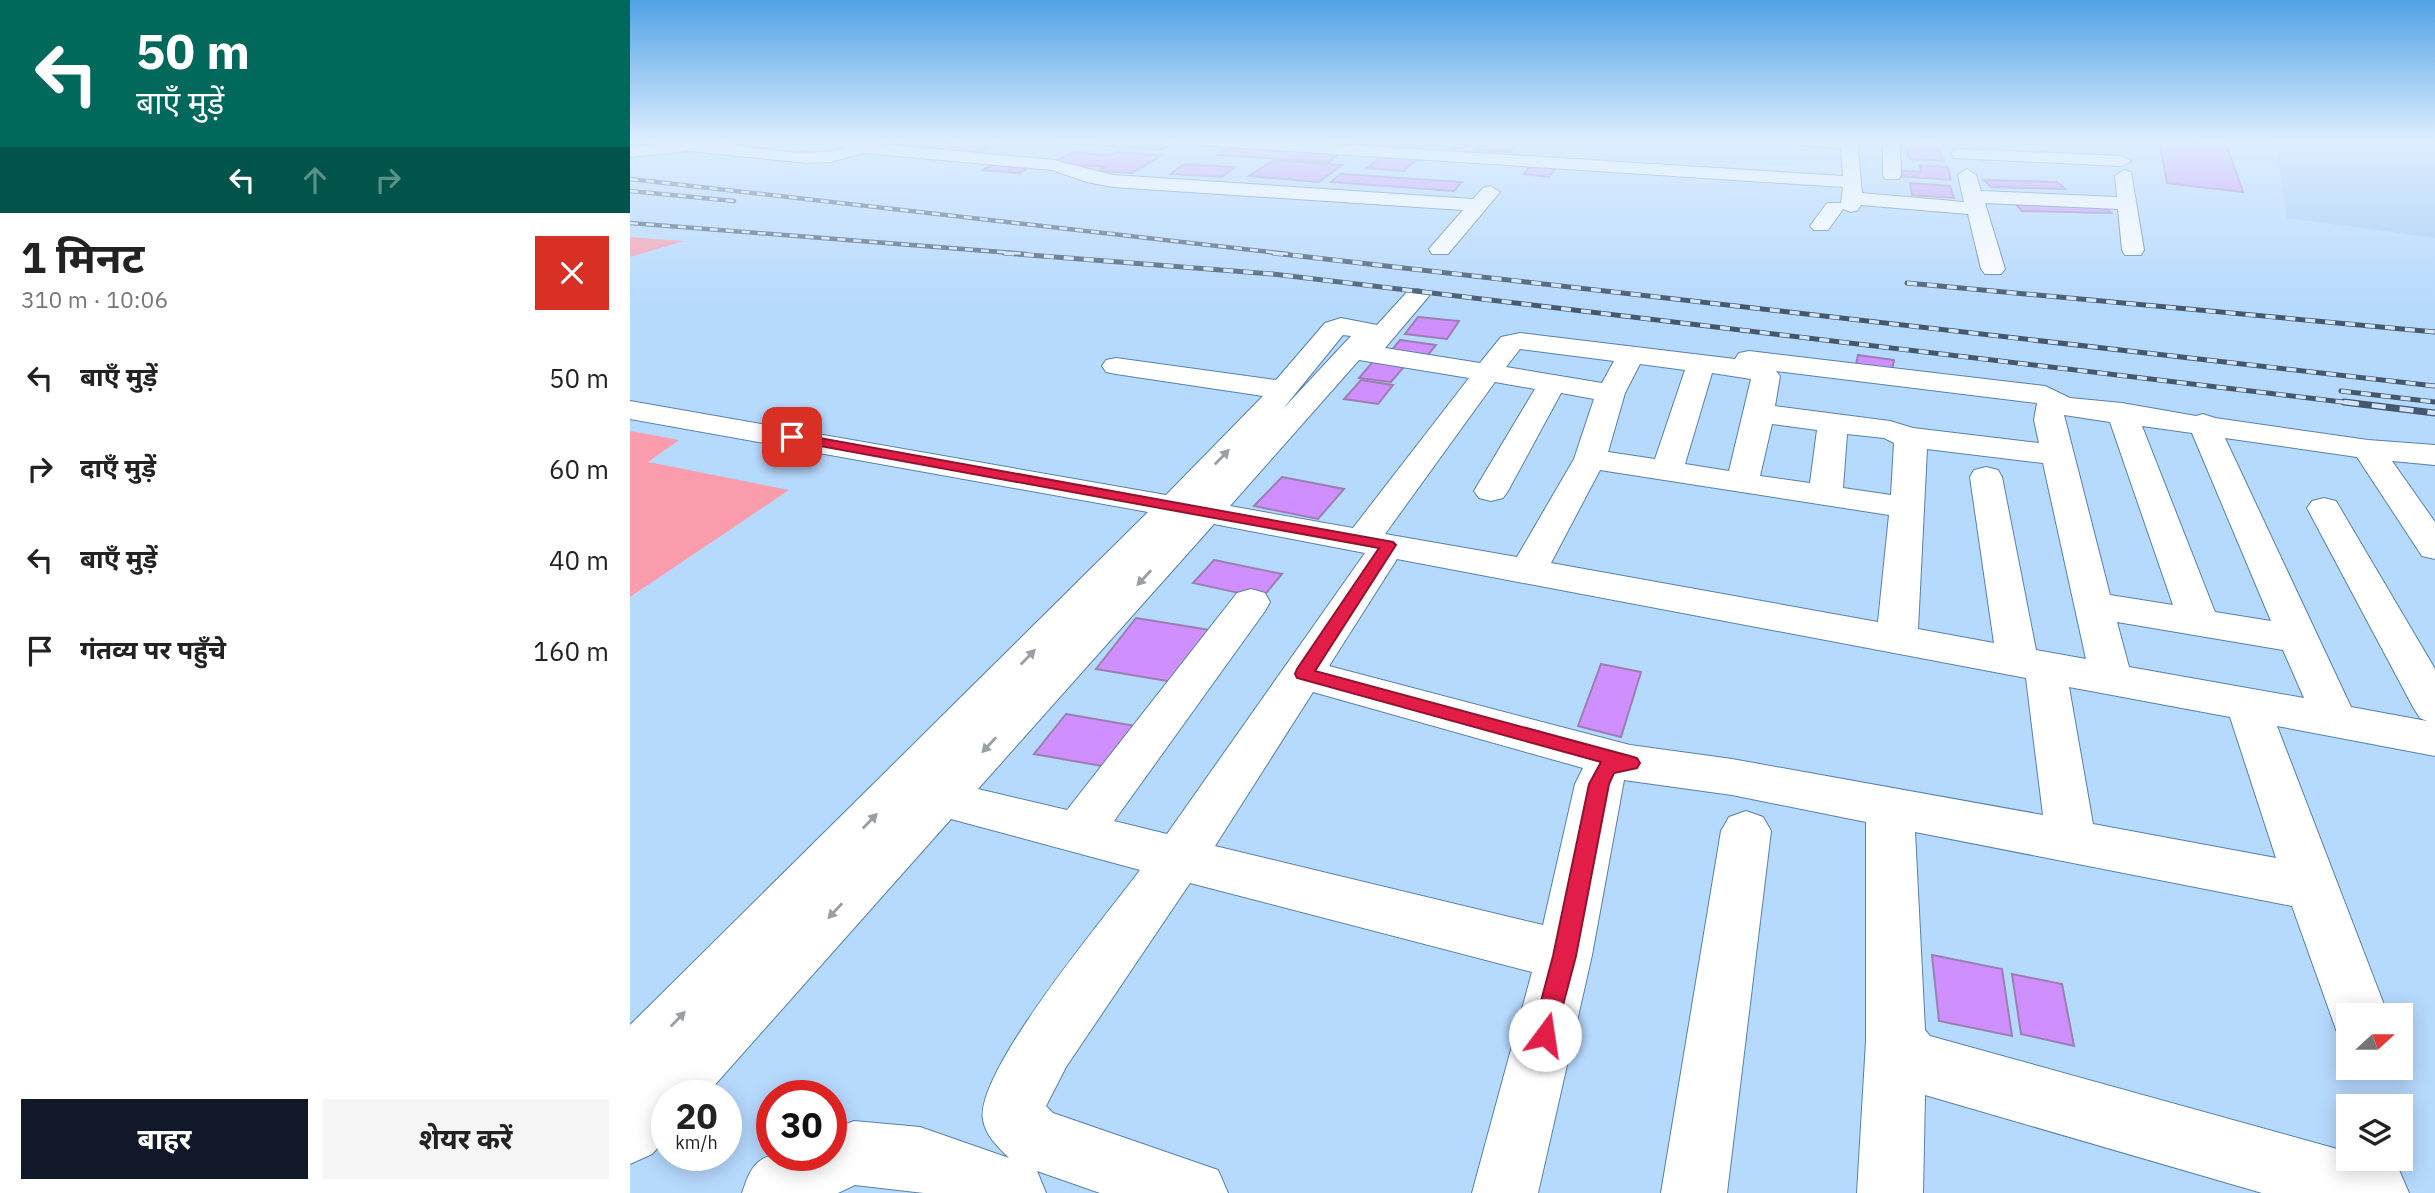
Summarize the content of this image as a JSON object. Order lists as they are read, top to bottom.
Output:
{
  "north": "right",
  "page": {
    "turn": ["50 m", "बाएँ मुड़ें"],
    "heading": ["1 मिनट", "310 m · 10:06"],
    "list": [
      {
        "name": "बाएँ मुड़ें",
        "value": "50 m"
      },
      {
        "name": "दाएँ मुड़ें",
        "value": "60 m"
      },
      {
        "name": "बाएँ मुड़ें",
        "value": "40 m"
      },
      {
        "name": "गंतव्य पर पहुँचे",
        "value": "160 m"
      }
    ],
    "speed": "20 km/h",
    "limit": "30",
    "buttons": ["बाहर", "शेयर करें"]
  }
}
